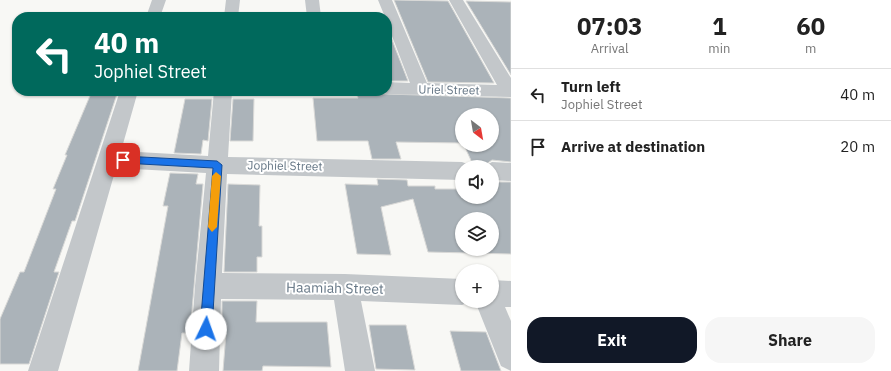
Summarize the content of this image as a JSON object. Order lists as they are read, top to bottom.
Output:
{
  "streets": {
    "street": ["Uriel Street", "Jophiel Street", "Haamiah Street"]
  },
  "north": "bottom right",
  "page": {
    "eta": [
      "07:03",
      "Arrival",
      "1",
      "min",
      "60",
      "m"
    ],
    "turn": ["40 m", "Jophiel Street"],
    "list": [
      {
        "name": "Turn left",
        "note": "Jophiel Street",
        "value": "40 m"
      },
      {
        "name": "Arrive at destination",
        "value": "20 m"
      }
    ],
    "map_buttons": "+",
    "buttons": ["Exit", "Share"]
  }
}
